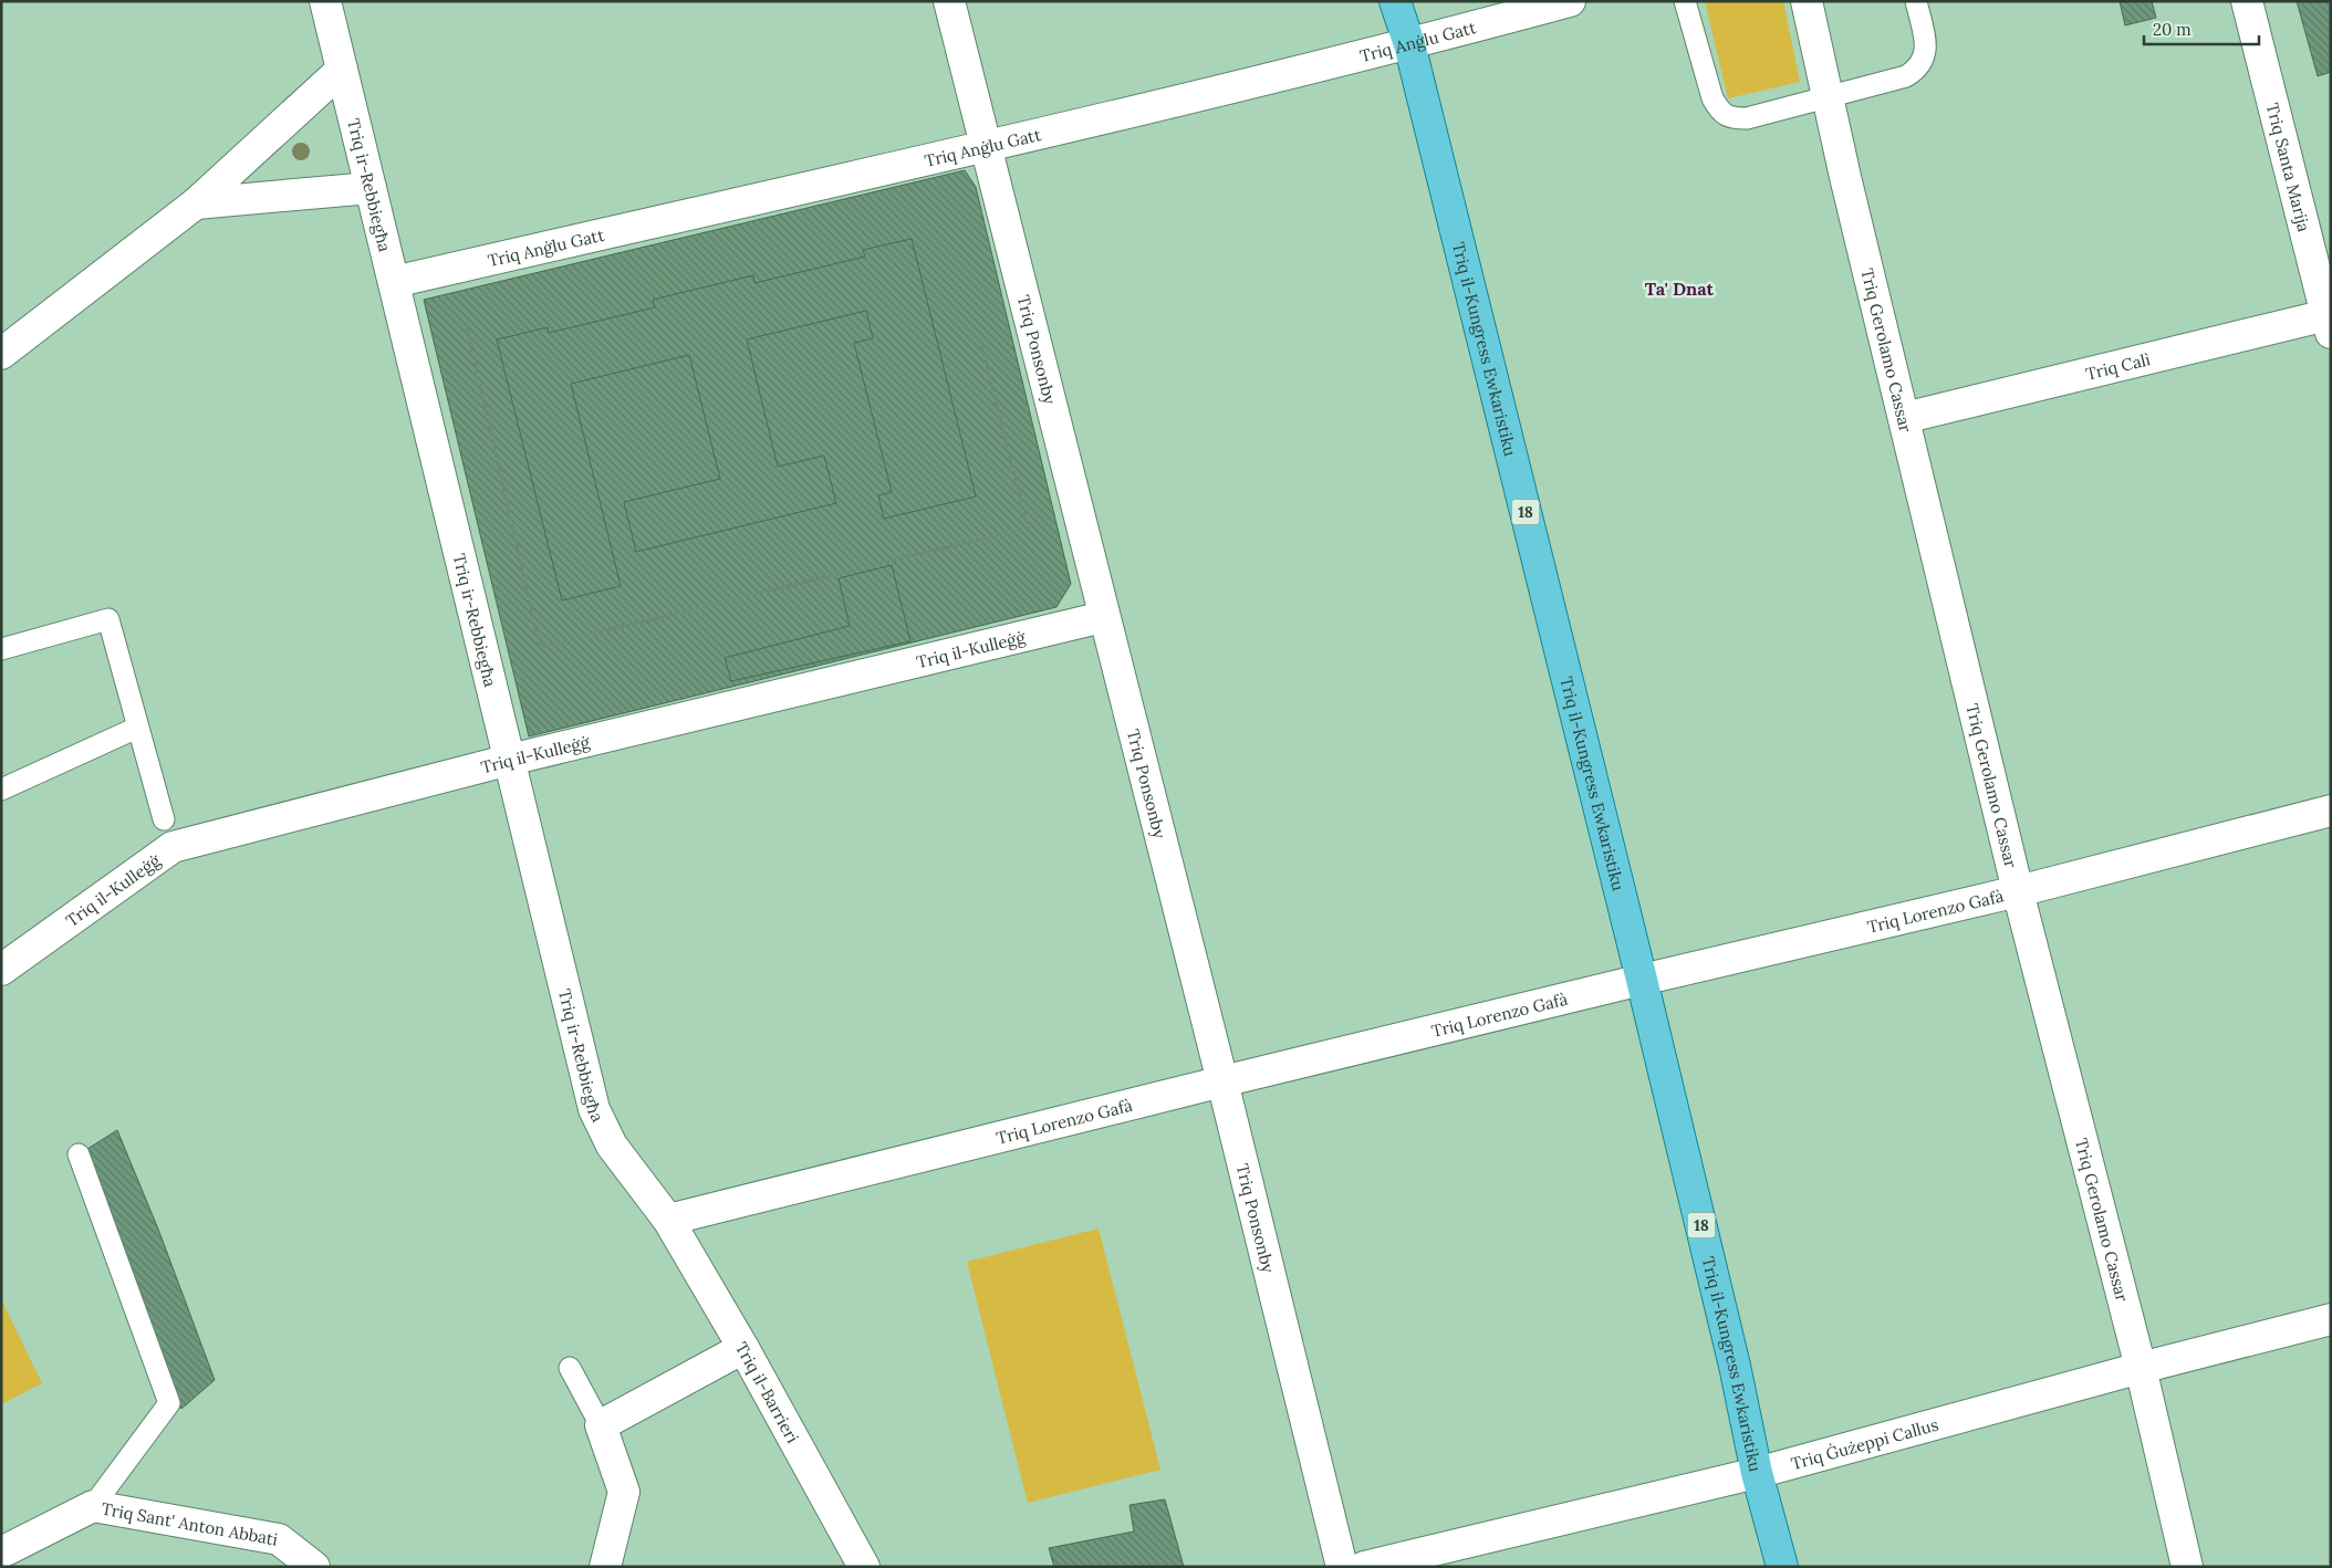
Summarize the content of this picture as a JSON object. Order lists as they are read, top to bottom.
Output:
{
  "streets": {
    "main road": ["Triq il-Kungress Ewkaristiku", "18"],
    "street": [
      "Triq Anġlu Gatt",
      "Triq Santa Marija",
      "Triq ir-Rebbiegħa",
      "Triq Ponsonby",
      "Triq Gerolamo Cassar",
      "Triq Calì",
      "Triq il-Kulleġġ",
      "Triq Lorenzo Gafà",
      "Triq il-Barrieri",
      "Triq Ġużeppi Callus",
      "Triq Sant' Anton Abbati"
    ]
  },
  "crossings": [
    ["Triq Anġlu Gatt", "Triq ir-Rebbiegħa"],
    ["Triq Anġlu Gatt", "Triq il-Kungress Ewkaristiku"],
    ["Triq Anġlu Gatt", "Triq Ponsonby"],
    ["Triq Santa Marija", "Triq Calì"],
    ["Triq ir-Rebbiegħa", "Triq il-Kulleġġ"],
    ["Triq ir-Rebbiegħa", "Triq Lorenzo Gafà"],
    ["Triq ir-Rebbiegħa", "Triq il-Barrieri"],
    ["Triq il-Kungress Ewkaristiku", "Triq Lorenzo Gafà"],
    ["Triq il-Kungress Ewkaristiku", "Triq Ġużeppi Callus"],
    ["Triq Ponsonby", "Triq il-Kulleġġ"],
    ["Triq Ponsonby", "Triq Lorenzo Gafà"],
    ["Triq Gerolamo Cassar", "Triq Calì"],
    ["Triq Gerolamo Cassar", "Triq Lorenzo Gafà"],
    ["Triq Gerolamo Cassar", "Triq Ġużeppi Callus"],
    ["Triq Lorenzo Gafà", "Triq il-Barrieri"]
  ],
  "districts": ["Ta' Dnat"],
  "scale_bar": "20 m"
}
